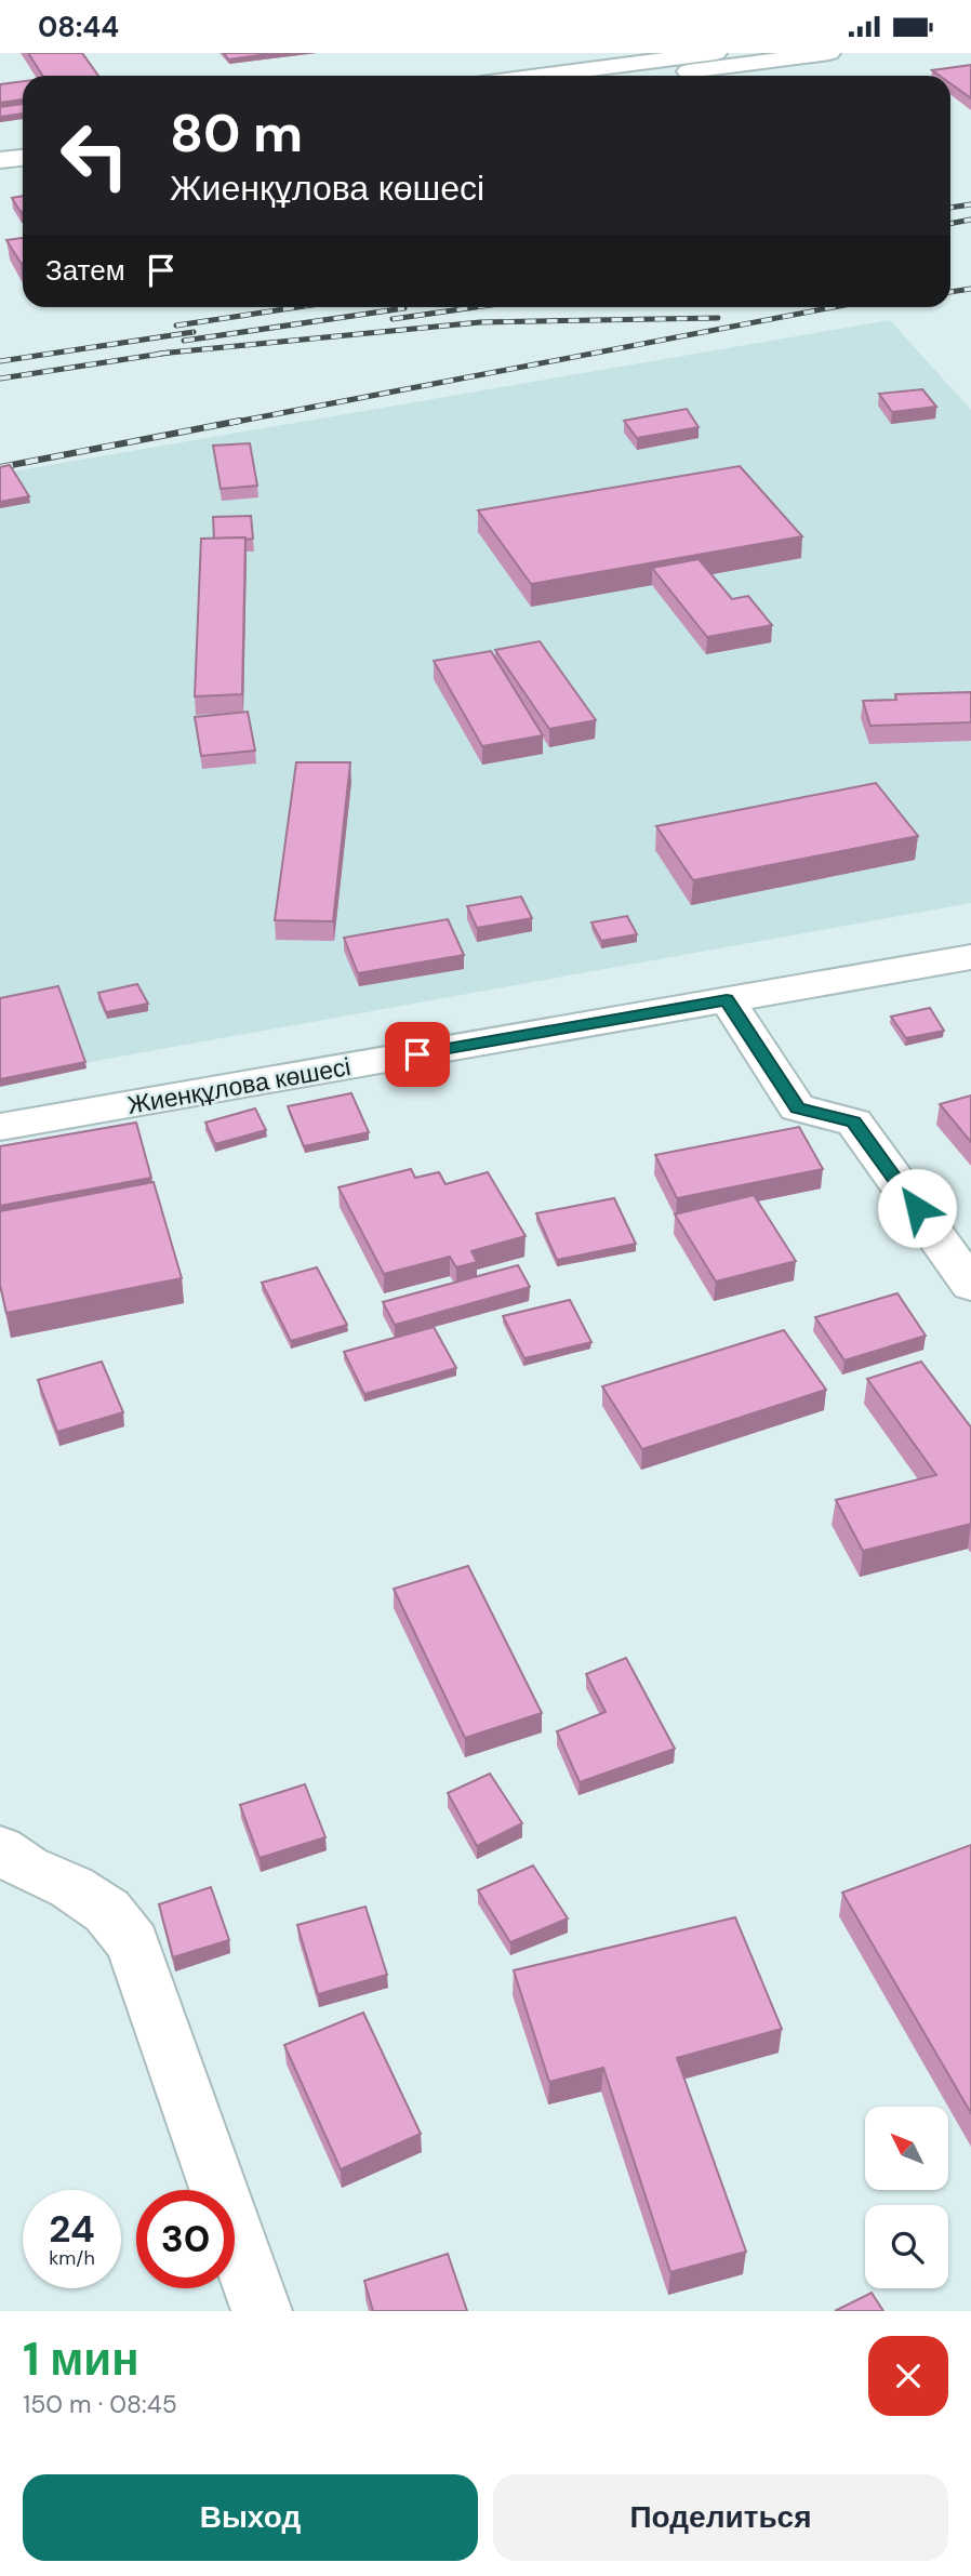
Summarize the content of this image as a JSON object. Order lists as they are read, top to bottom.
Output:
{
  "streets": {
    "street": ["Жиенқұлова көшесі"]
  },
  "north": "top left",
  "page": {
    "status": "08:44",
    "turn": ["80 m", "Жиенқұлова көшесі"],
    "then": "Затем",
    "speed": "24 km/h",
    "limit": "30",
    "heading": ["1 мин", "150 m · 08:45"],
    "buttons": ["Выход", "Поделиться"]
  }
}
